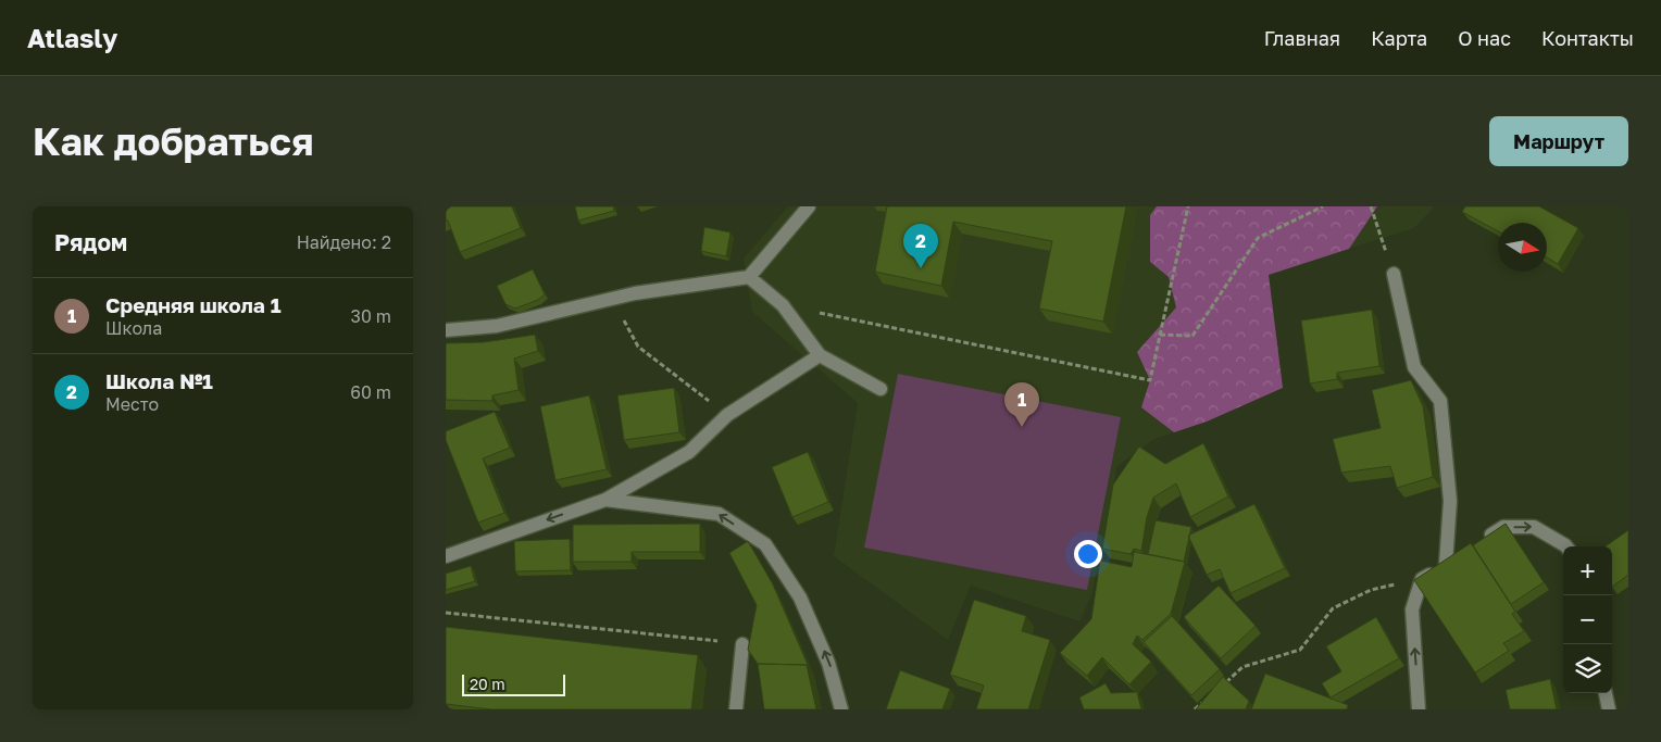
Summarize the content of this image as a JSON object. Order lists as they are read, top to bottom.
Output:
{
  "scale_bar": "20 m",
  "north": "right",
  "page": {
    "header": "Atlasly",
    "nav": [
      "Главная",
      "Карта",
      "О нас",
      "Контакты"
    ],
    "buttons": "Маршрут",
    "title": "Как добраться",
    "heading": ["Рядом", "Найдено: 2"],
    "pins": ["2", "1"],
    "list": [
      {
        "mark": "1",
        "name": "Средняя школа 1",
        "note": "Школа",
        "value": "30 m"
      },
      {
        "mark": "2",
        "name": "Школа №1",
        "note": "Место",
        "value": "60 m"
      }
    ],
    "map_buttons": ["+", "−"],
    "scale": "20 m"
  }
}
